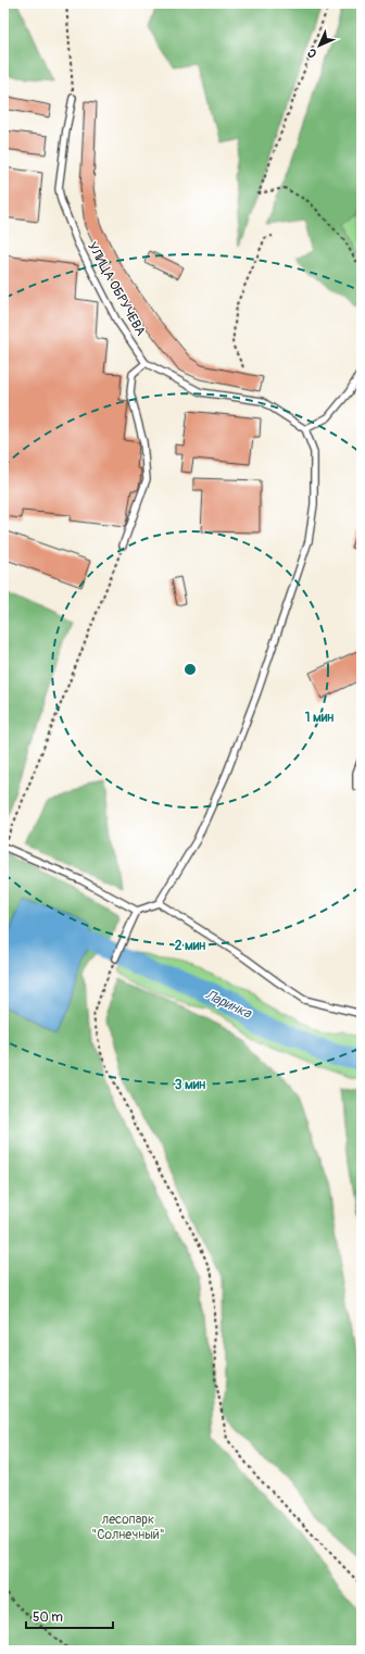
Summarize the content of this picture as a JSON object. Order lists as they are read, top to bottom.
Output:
{
  "streets": {
    "lane": ["УЛИЦА ОБРУЧЕВА"]
  },
  "water": ["Ларинка"],
  "parks": ["лесопарк \"Солнечный\""],
  "scale_bar": "50 m",
  "north": "bottom left",
  "rings": ["1 мин", "2 мин", "3 мин"]
}
